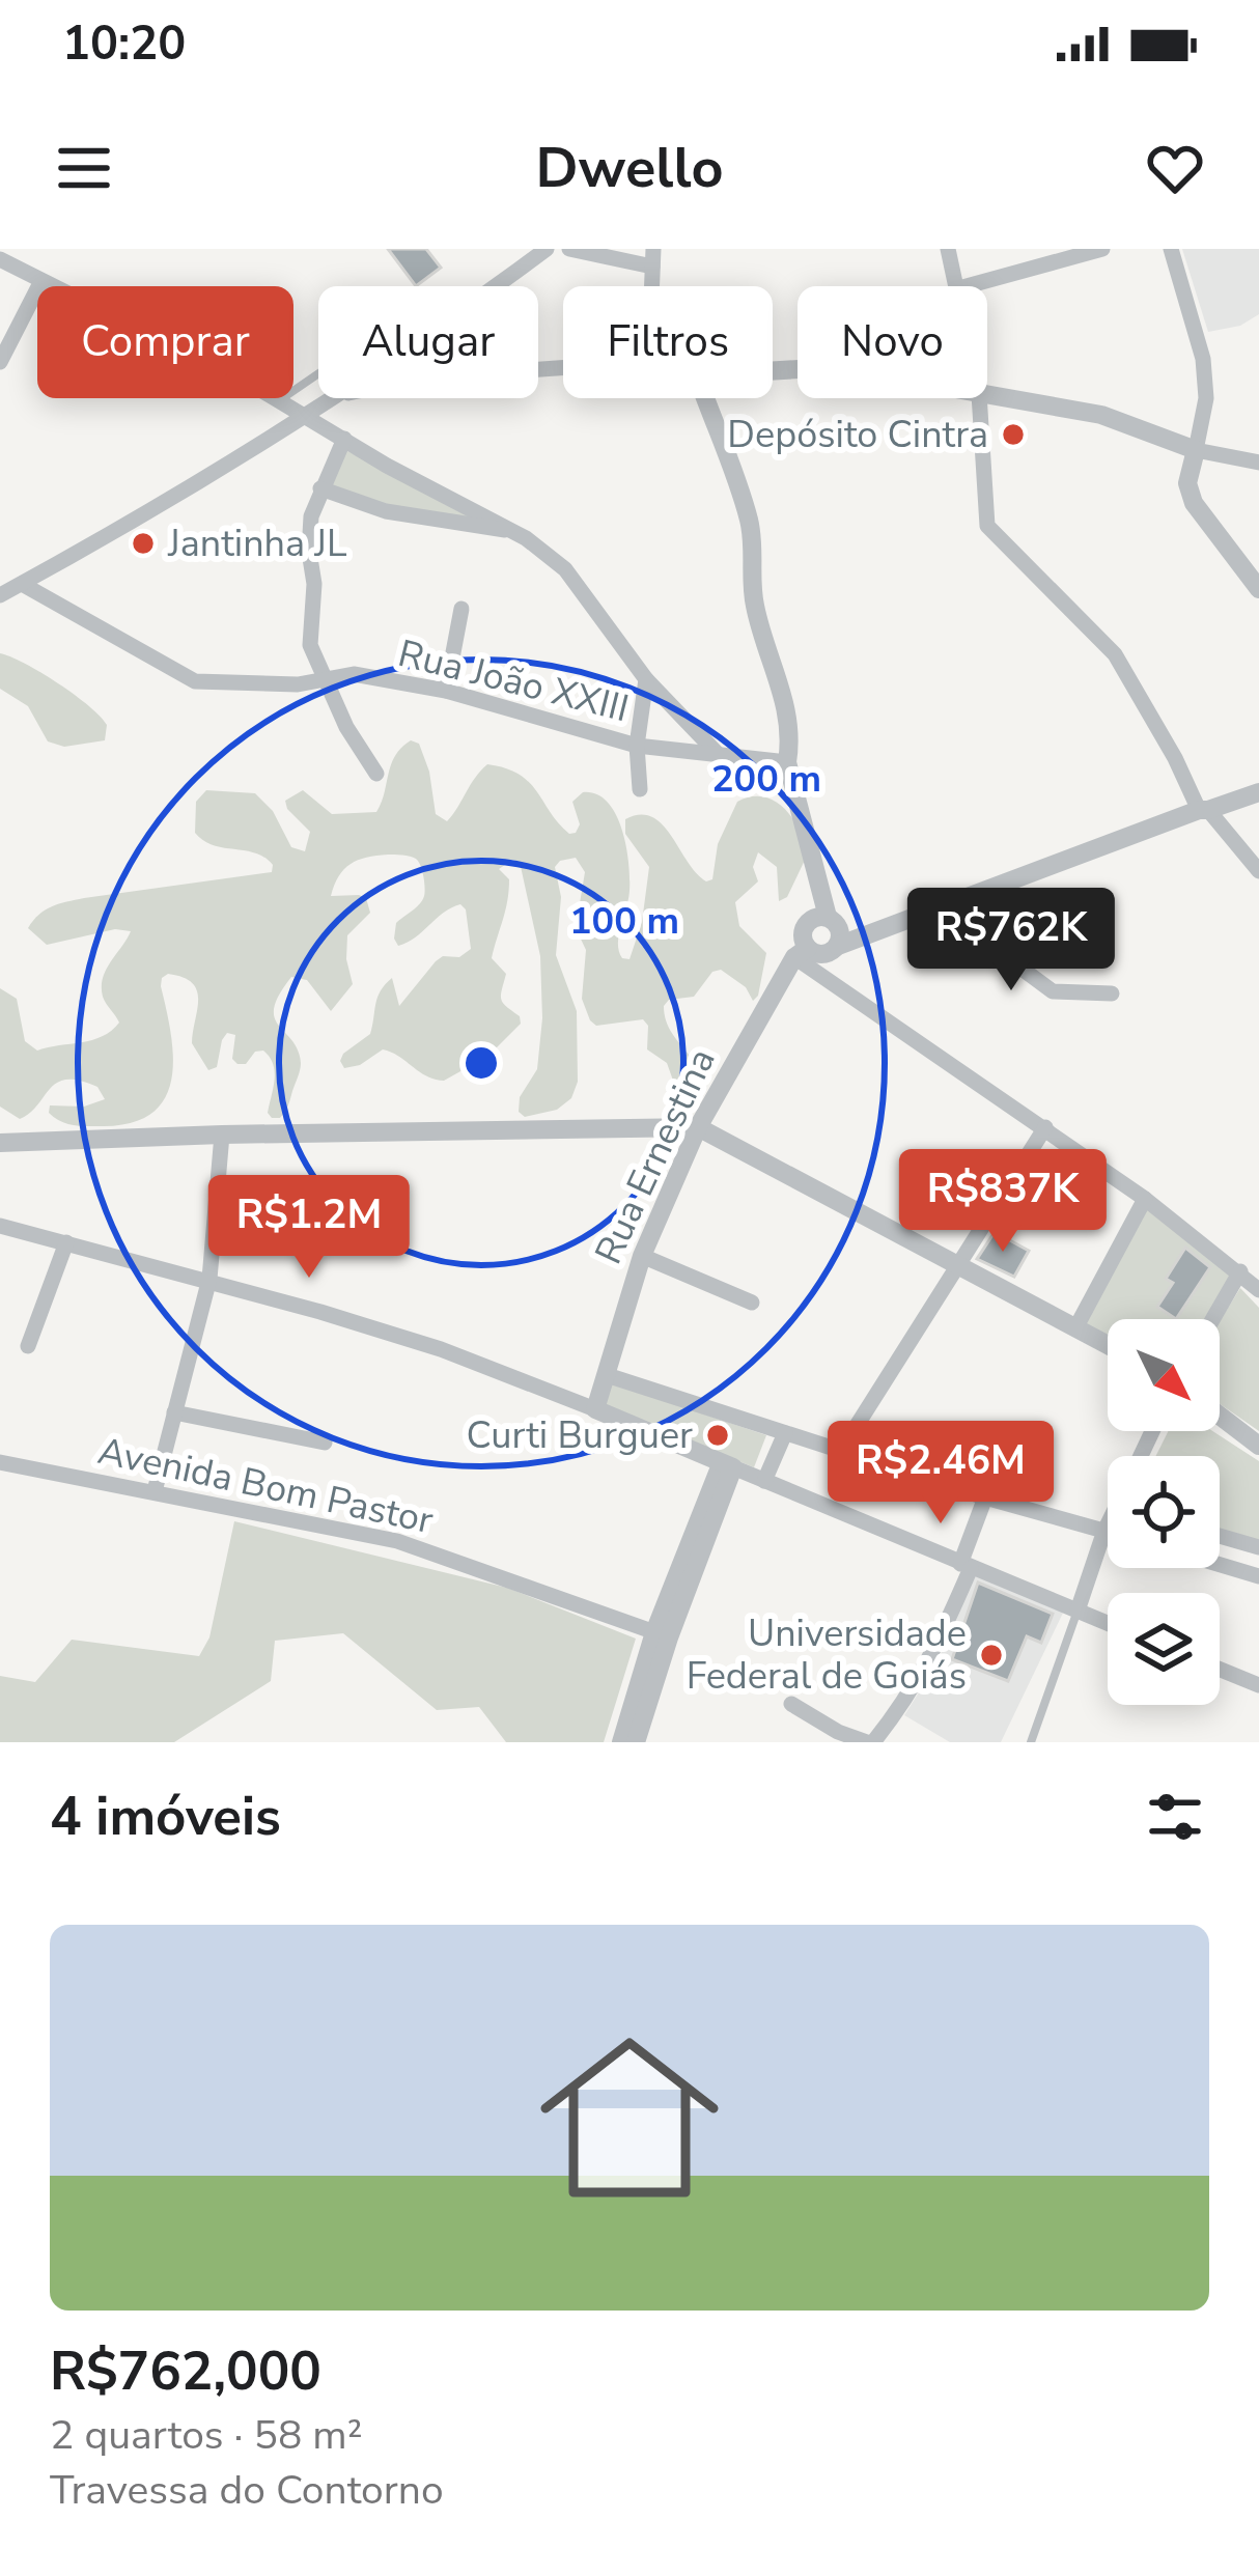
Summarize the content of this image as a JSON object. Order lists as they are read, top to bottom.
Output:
{
  "streets": {
    "street": ["Rua João XXIII", "Rua Ernestina", "Avenida Bom Pastor"]
  },
  "places": [
    "Depósito Cintra",
    "Jantinha JL",
    "Curti Burguer",
    "Universidade Federal de Goiás"
  ],
  "north": "bottom right",
  "page": {
    "status": "10:20",
    "header": "Dwello",
    "chip": [
      "Comprar",
      "Alugar",
      "Filtros",
      "Novo"
    ],
    "price": [
      "R$762K",
      "R$837K",
      "R$1.2M",
      "R$2.46M"
    ],
    "heading": "4 imóveis",
    "list": [
      {
        "name": "R$762,000",
        "note": "2 quartos · 58 m² · Travessa do Contorno"
      }
    ]
  },
  "rings": ["200 m", "100 m"]
}
